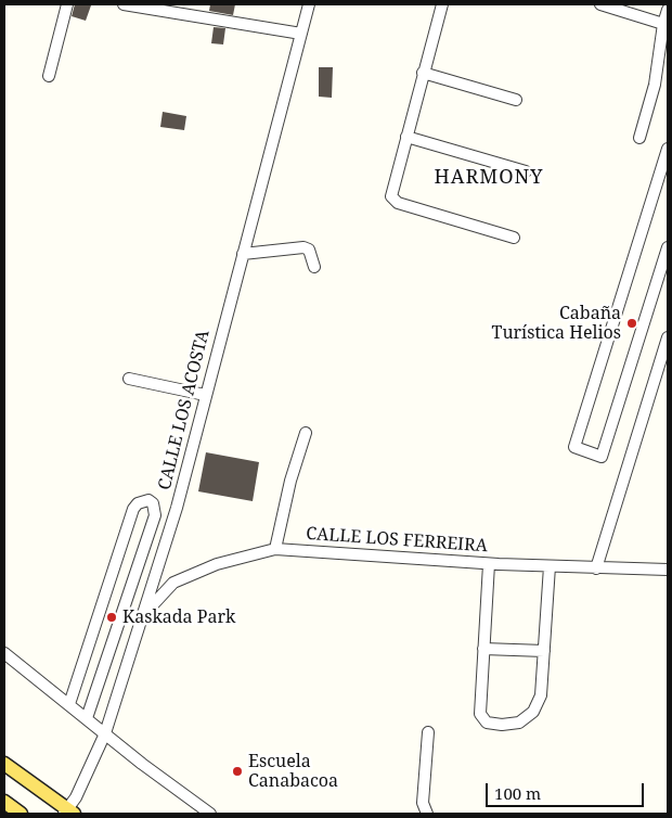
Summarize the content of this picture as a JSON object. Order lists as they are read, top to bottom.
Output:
{
  "streets": {
    "street": ["CALLE LOS ACOSTA", "CALLE LOS FERREIRA"]
  },
  "crossings": [
    ["CALLE LOS ACOSTA", "CALLE LOS FERREIRA"]
  ],
  "districts": ["HARMONY"],
  "places": ["Cabaña Turística Helios", "Kaskada Park", "Escuela Canabacoa"],
  "scale_bar": "100 m"
}
